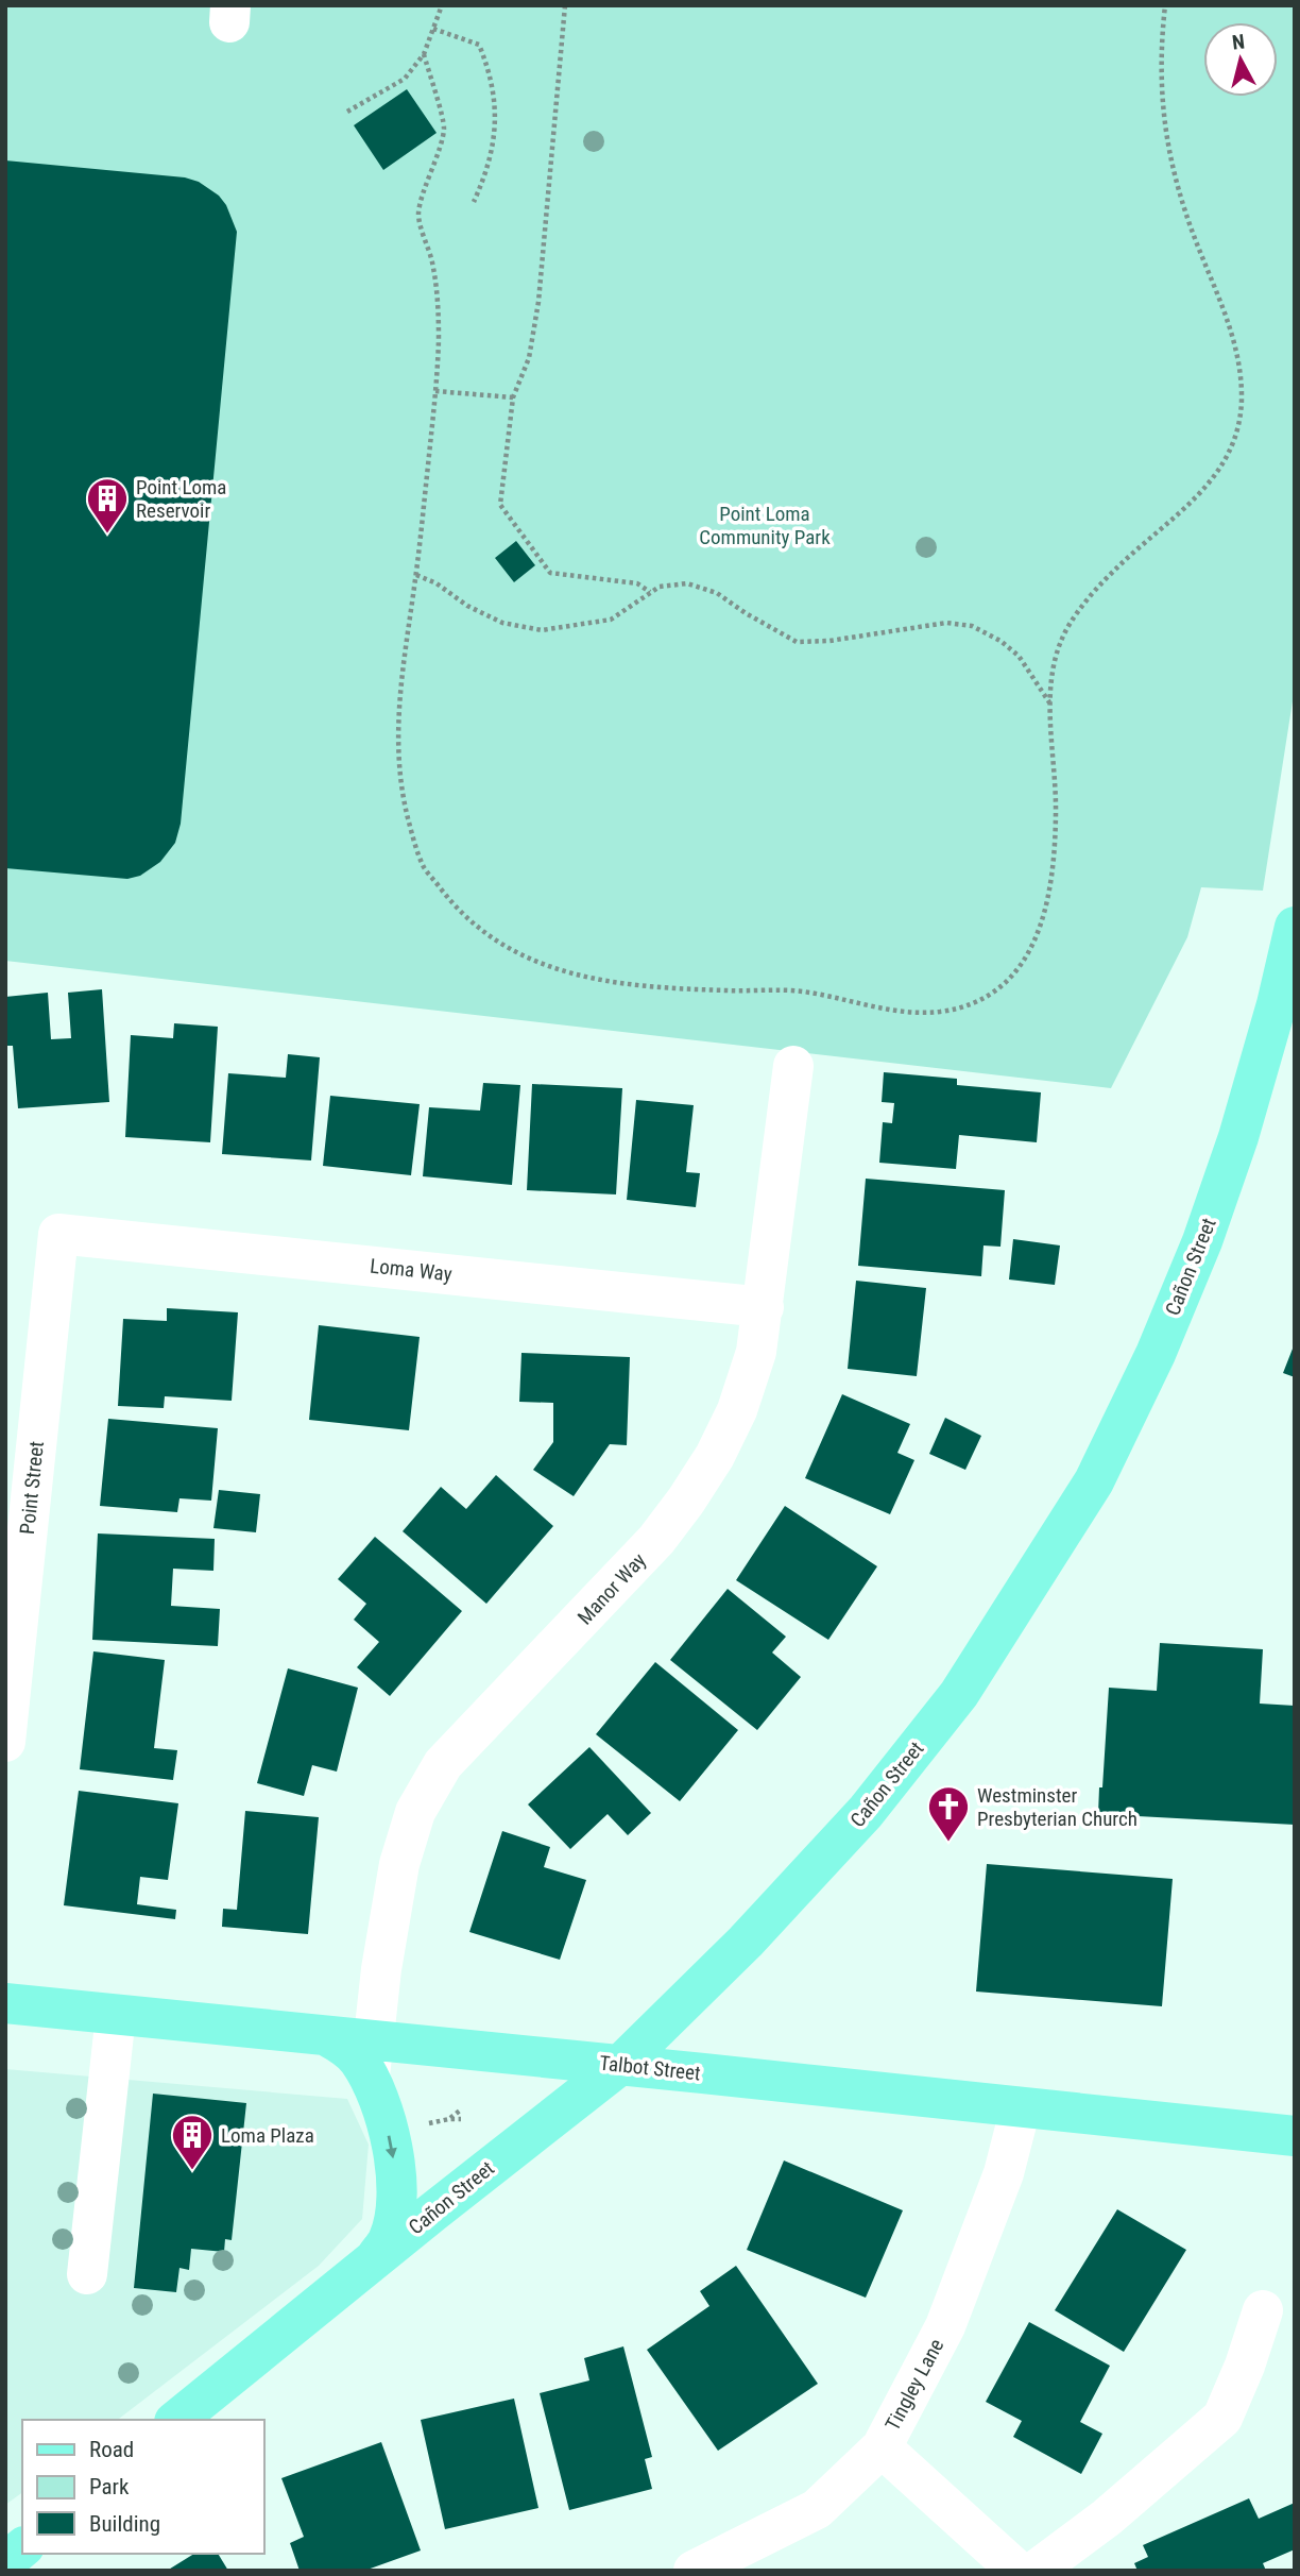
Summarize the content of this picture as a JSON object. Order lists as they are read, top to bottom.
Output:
{
  "streets": {
    "main road": ["Cañon Street", "Talbot Street"],
    "street": [
      "Loma Way",
      "Point Street",
      "Manor Way",
      "Tingley Lane"
    ]
  },
  "crossings": [
    ["Cañon Street", "Talbot Street"],
    ["Loma Way", "Point Street"],
    ["Loma Way", "Manor Way"],
    ["Manor Way", "Talbot Street"],
    ["Talbot Street", "Tingley Lane"]
  ],
  "parks": ["Point Loma Community Park"],
  "places": {
    "building": ["Point Loma Reservoir", "Loma Plaza"],
    "church": ["Westminster Presbyterian Church"]
  },
  "legend": ["Road", "Park", "Building"],
  "north": "top"
}
